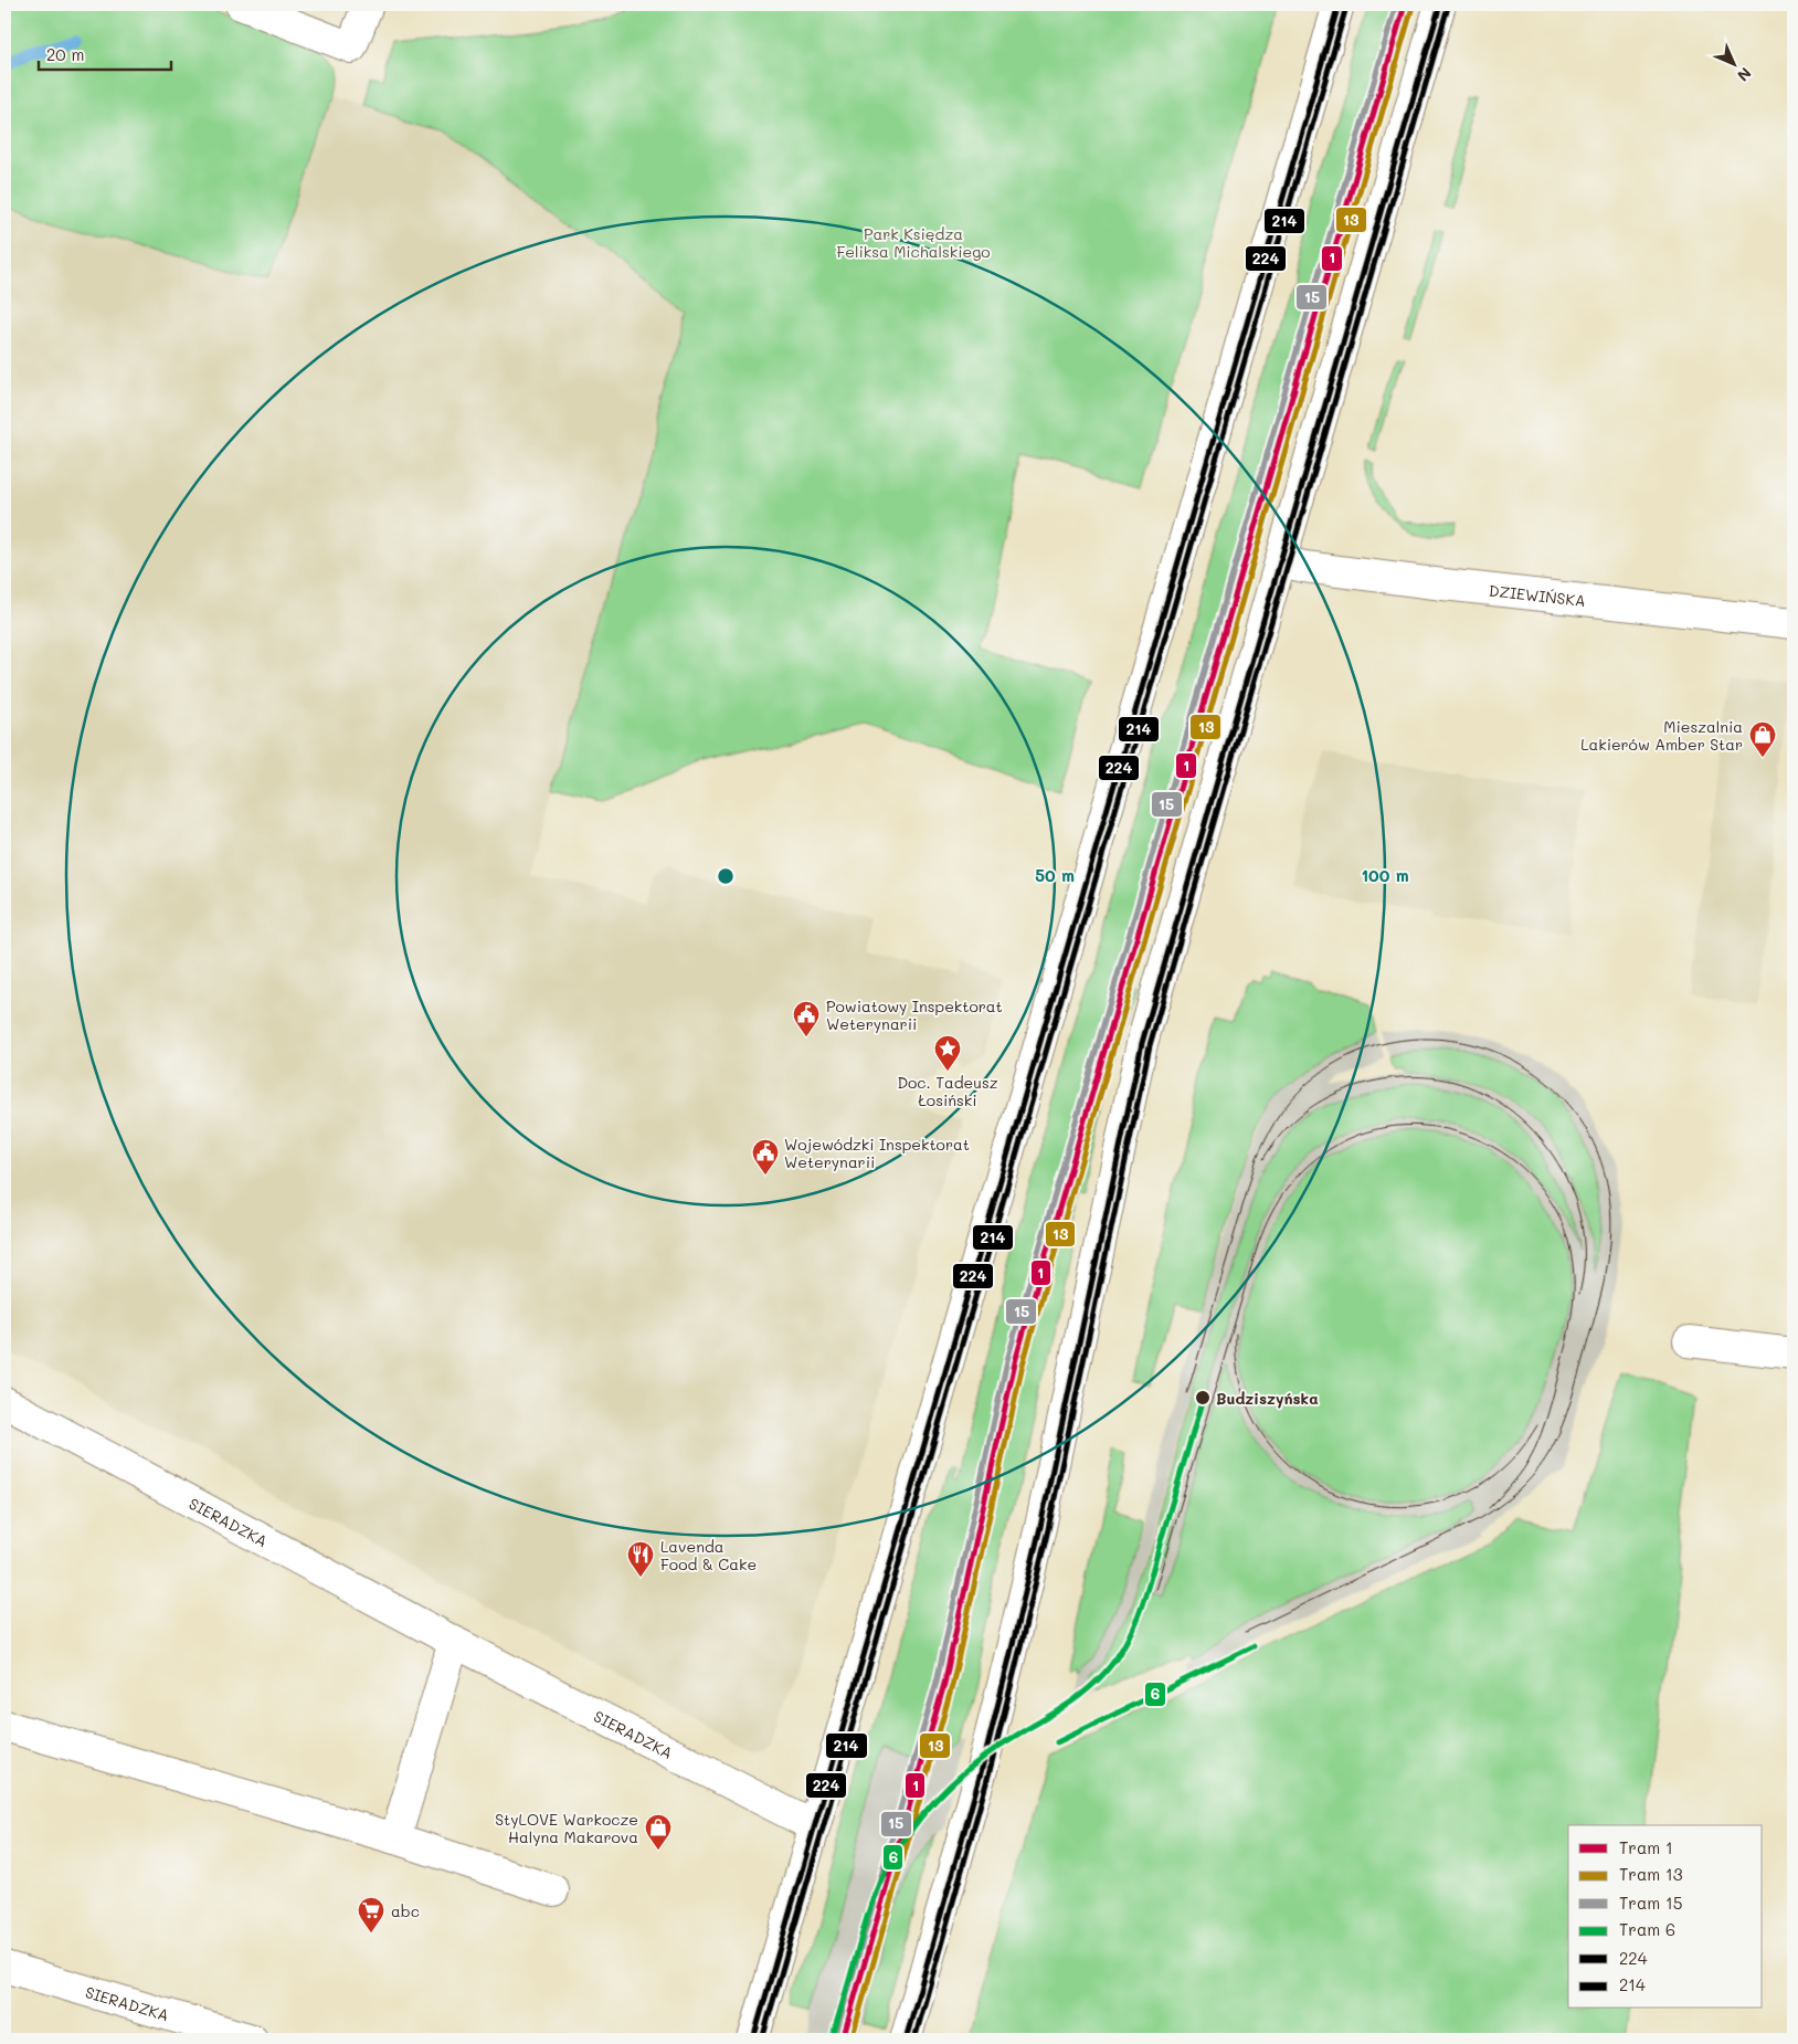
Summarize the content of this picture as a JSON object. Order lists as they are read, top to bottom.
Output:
{
  "streets": {
    "street": ["DZIEWIŃSKA", "SIERADZKA"]
  },
  "parks": ["Park Księdza Feliksa Michalskiego"],
  "places": {
    "shop": ["Mieszalnia Lakierów Amber Star", "StyLOVE Warkocze Halyna Makarova"],
    "public building": ["Powiatowy Inspektorat Weterynarii", "Wojewódzki Inspektorat Weterynarii"],
    "place": ["Doc. Tadeusz Łosiński"],
    "other": ["Budziszyńska"],
    "restaurant": ["Lavenda Food & Cake"],
    "supermarket": ["abc"]
  },
  "lines": [
    "tram line 1",
    "tram line 15",
    "transit line 224",
    "tram line 13",
    "transit line 214",
    "tram line 6"
  ],
  "legend": [
    "Tram 1",
    "Tram 13",
    "Tram 15",
    "Tram 6",
    "224",
    "214"
  ],
  "scale_bar": "20 m",
  "north": "bottom right",
  "rings": ["50 m", "100 m"]
}
